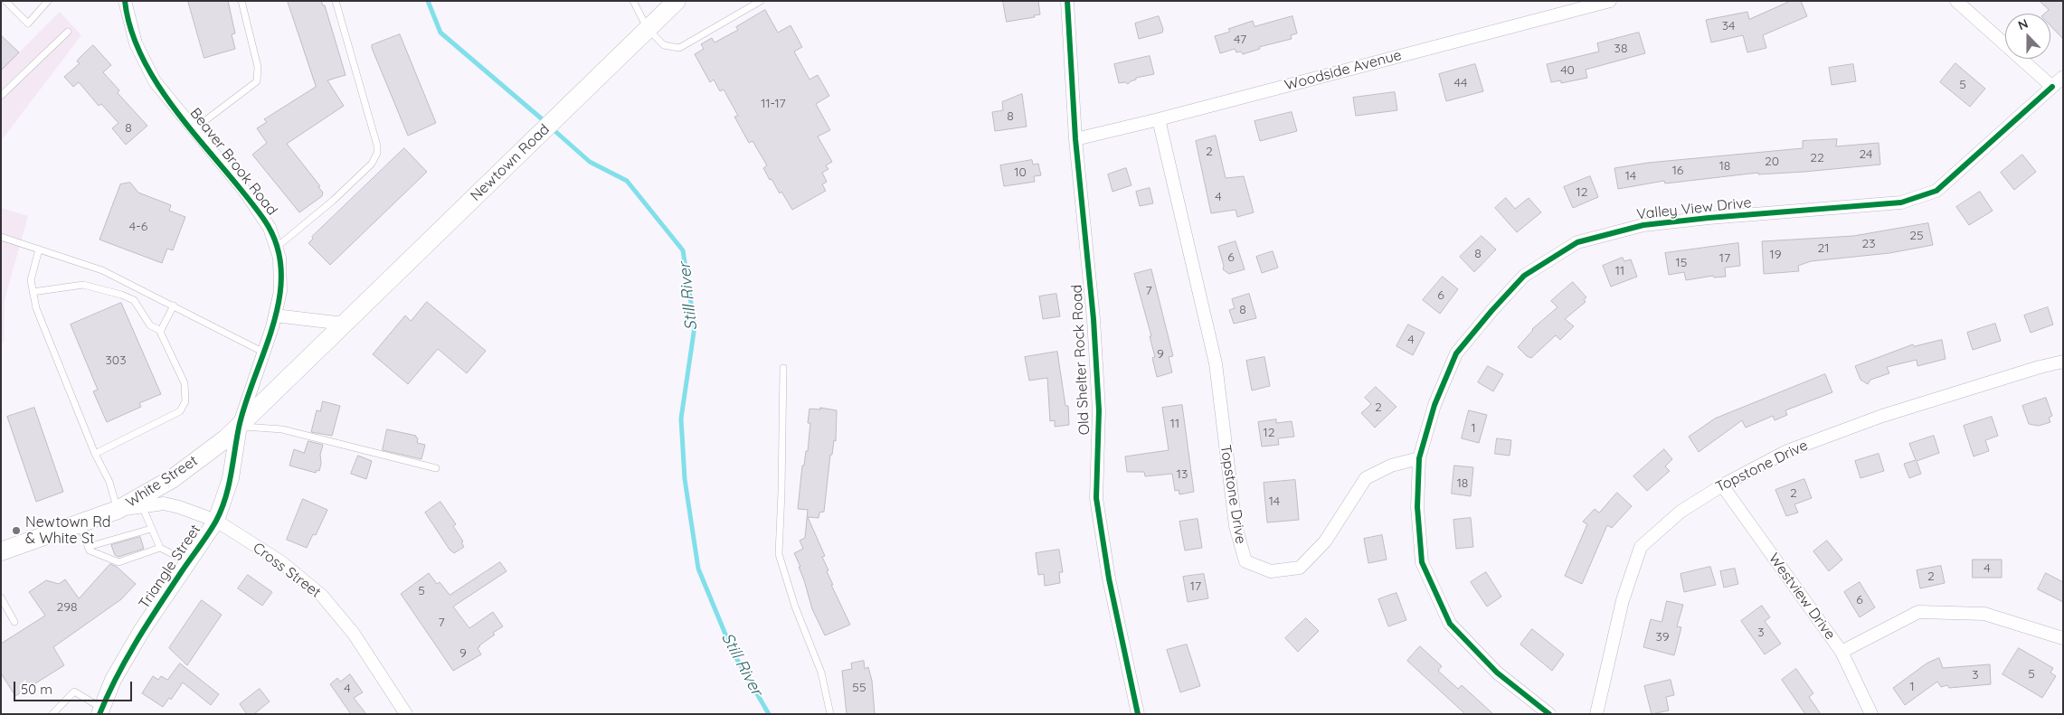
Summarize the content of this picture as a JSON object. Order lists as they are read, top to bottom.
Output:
{
  "streets": {
    "main road": ["Newtown Road", "White Street"],
    "street": [
      "Woodside Avenue",
      "Beaver Brook Road",
      "Valley View Drive",
      "Old Shelter Rock Road",
      "Topstone Drive",
      "Triangle Street",
      "Cross Street",
      "Westview Drive"
    ]
  },
  "crossings": [
    ["Woodside Avenue", "Old Shelter Rock Road"],
    ["Woodside Avenue", "Topstone Drive"],
    ["Beaver Brook Road", "Newtown Road"],
    ["Beaver Brook Road", "White Street"],
    ["Beaver Brook Road", "Triangle Street"],
    ["Newtown Road", "White Street"],
    ["Newtown Road", "Triangle Street"],
    ["Valley View Drive", "Topstone Drive"],
    ["Topstone Drive", "Westview Drive"],
    ["White Street", "Triangle Street"],
    ["White Street", "Cross Street"],
    ["Triangle Street", "Cross Street"]
  ],
  "water": ["Still River"],
  "places": ["Newtown Rd & White St"],
  "house_numbers": [
    "34",
    "47",
    "38",
    "40",
    "44",
    "5",
    "11-17",
    "8",
    "8",
    "2",
    "24",
    "22",
    "20",
    "18",
    "16",
    "10",
    "14",
    "12",
    "4",
    "4-6",
    "25",
    "23",
    "21",
    "8",
    "19",
    "6",
    "17",
    "15",
    "11",
    "7",
    "6",
    "8",
    "4",
    "9",
    "303",
    "2",
    "11",
    "1",
    "12",
    "13",
    "18",
    "2",
    "14",
    "4",
    "2",
    "17",
    "5",
    "6",
    "298",
    "7",
    "3",
    "39",
    "9",
    "5",
    "3",
    "1",
    "55",
    "4"
  ],
  "scale_bar": "50 m",
  "north": "top"
}
